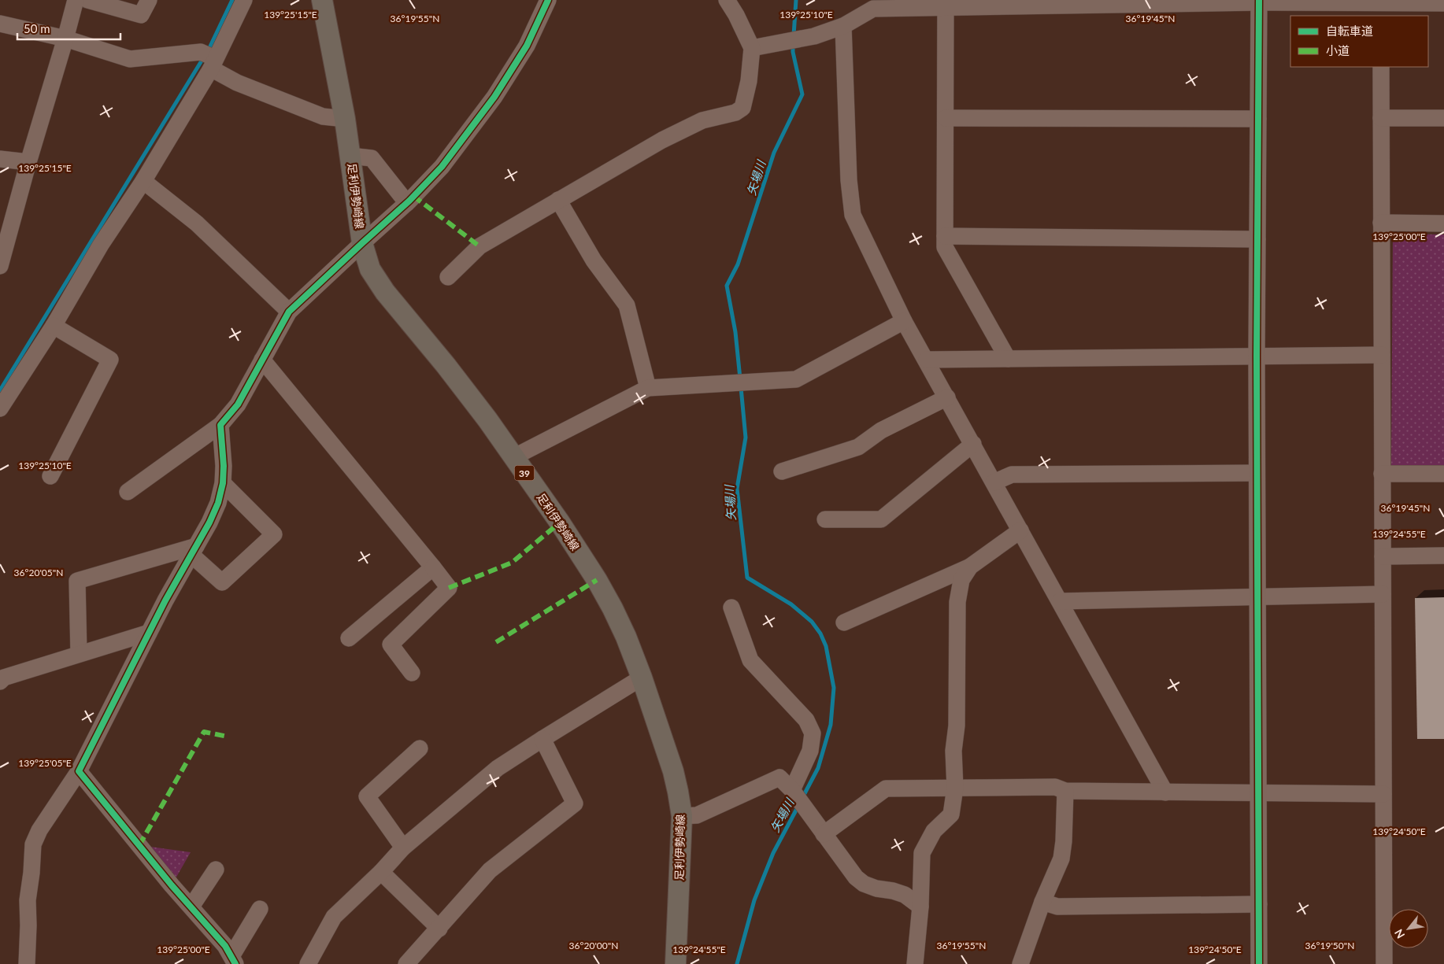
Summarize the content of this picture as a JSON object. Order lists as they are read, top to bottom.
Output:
{
  "streets": {
    "main road": ["足利伊勢崎線", "39"]
  },
  "water": ["矢場川"],
  "legend": ["自転車道", "小道"],
  "scale_bar": "50 m",
  "north": "bottom left",
  "coordinates": [
    "139°25'15\"E",
    "139°25'10\"E",
    "36°19'45\"N",
    "36°19'55\"N",
    "139°25'00\"E",
    "139°24'55\"E",
    "36°20'05\"N",
    "139°25'05\"E",
    "139°24'50\"E",
    "36°20'00\"N",
    "36°19'50\"N"
  ]
}
